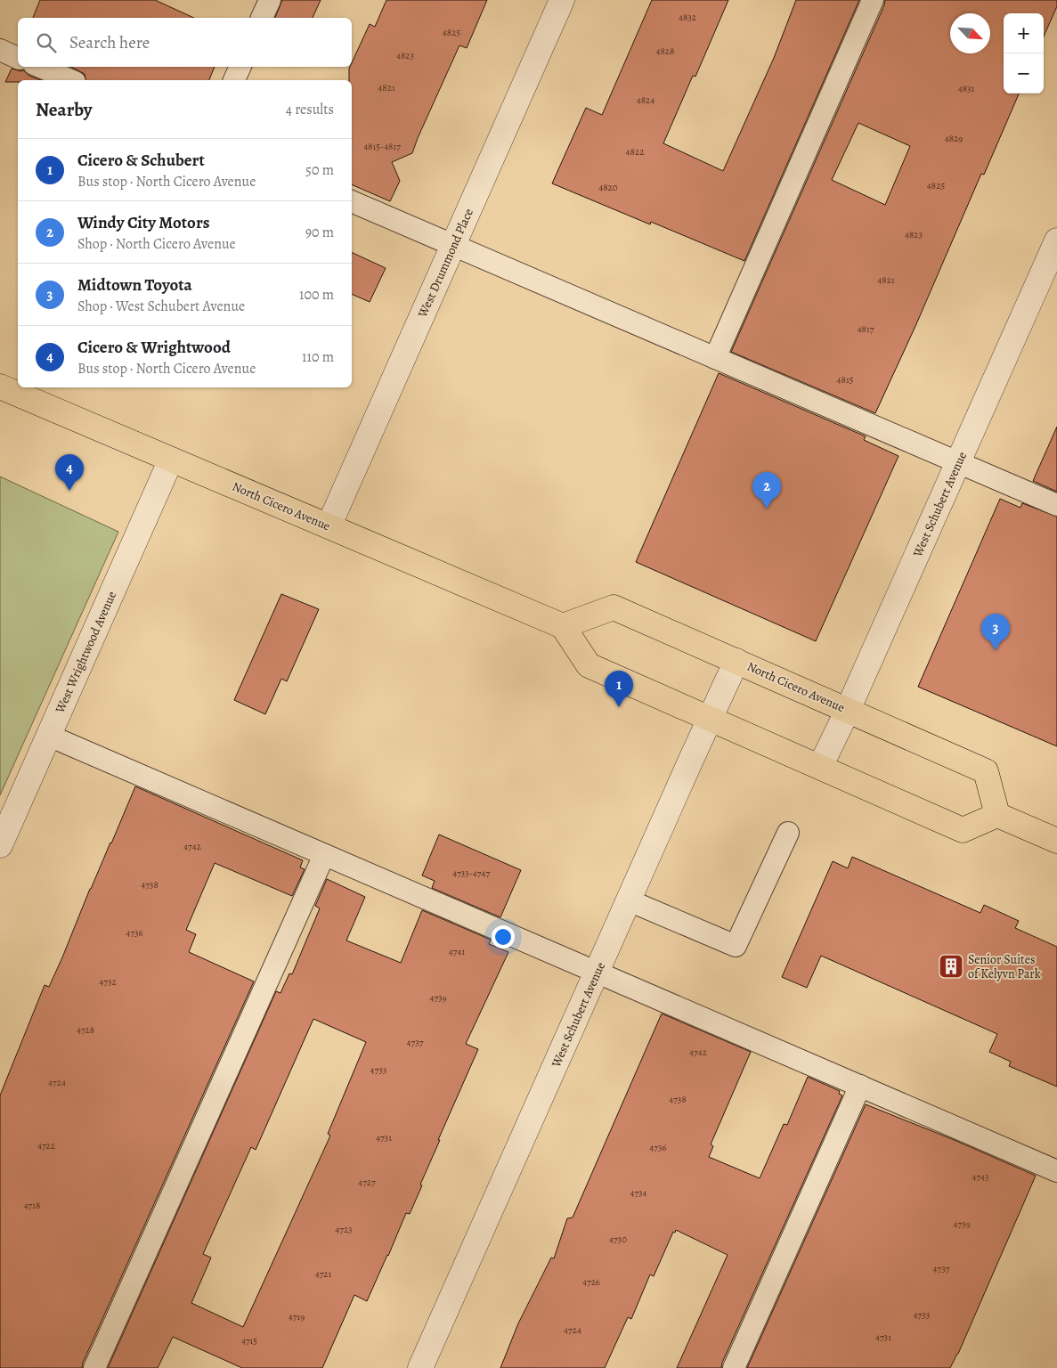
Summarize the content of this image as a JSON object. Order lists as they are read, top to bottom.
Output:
{
  "streets": {
    "main road": ["North Cicero Avenue"],
    "street": ["West Drummond Place", "West Schubert Avenue", "West Wrightwood Avenue"]
  },
  "crossings": [
    ["West Drummond Place", "North Cicero Avenue"],
    ["West Schubert Avenue", "North Cicero Avenue"],
    ["North Cicero Avenue", "West Wrightwood Avenue"]
  ],
  "places": {
    "building": ["Senior Suites of Kelyvn Park"]
  },
  "house_numbers": [
    "4832",
    "4825",
    "4828",
    "4823",
    "4821",
    "4831",
    "4824",
    "4829",
    "4815-4817",
    "4822",
    "4825",
    "4820",
    "4823",
    "4821",
    "4817",
    "4815",
    "4742",
    "4733-4747",
    "4738",
    "4736",
    "4741",
    "4732",
    "4739",
    "4728",
    "4737",
    "4742",
    "4733",
    "4724",
    "4738",
    "4731",
    "4722",
    "4736",
    "4743",
    "4727",
    "4734",
    "4718",
    "4739",
    "4723",
    "4730",
    "4737",
    "4721",
    "4726",
    "4733",
    "4719",
    "4724",
    "4731",
    "4715"
  ],
  "north": "bottom right",
  "page": {
    "map_buttons": ["+", "−"],
    "search": "Search here",
    "heading": ["Nearby", "4 results"],
    "list": [
      {
        "mark": "1",
        "name": "Cicero & Schubert",
        "note": "Bus stop · North Cicero Avenue",
        "value": "50 m"
      },
      {
        "mark": "2",
        "name": "Windy City Motors",
        "note": "Shop · North Cicero Avenue",
        "value": "90 m"
      },
      {
        "mark": "3",
        "name": "Midtown Toyota",
        "note": "Shop · West Schubert Avenue",
        "value": "100 m"
      },
      {
        "mark": "4",
        "name": "Cicero & Wrightwood",
        "note": "Bus stop · North Cicero Avenue",
        "value": "110 m"
      }
    ],
    "pins": [
      "4",
      "2",
      "3",
      "1"
    ]
  }
}
